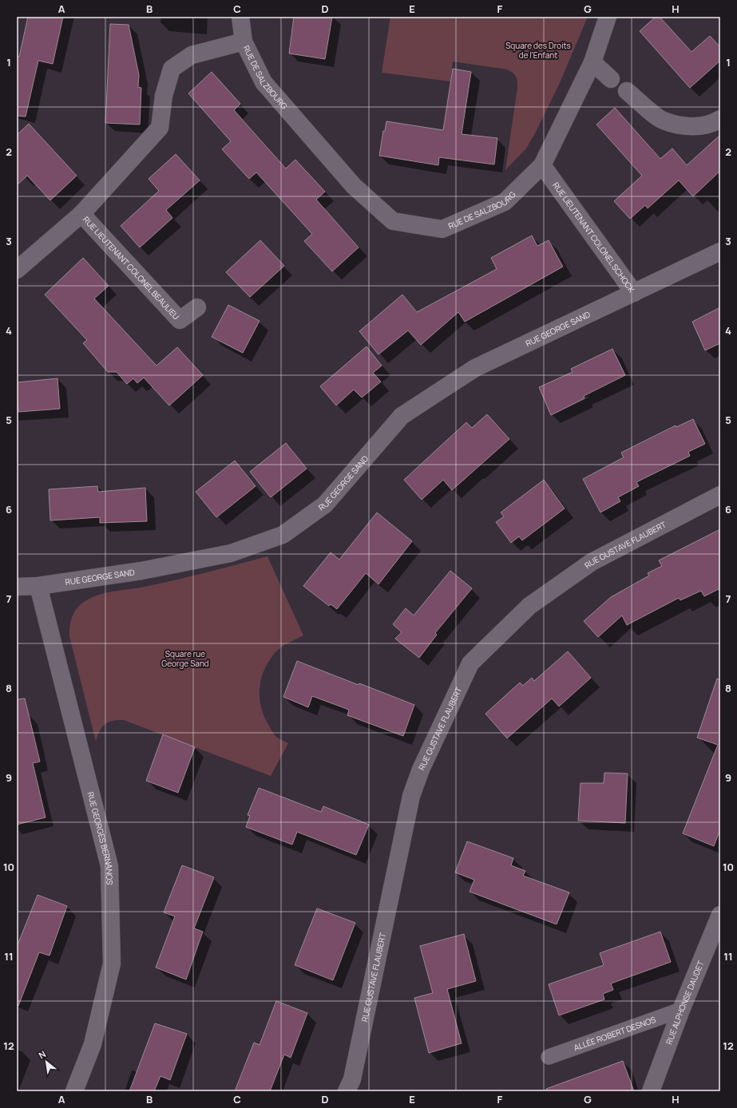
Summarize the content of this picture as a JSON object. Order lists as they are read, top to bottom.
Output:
{
  "streets": {
    "street": [
      "RUE DE SALZBOURG",
      "RUE LIEUTENANT COLONEL SCHOCK",
      "RUE LIEUTENANT COLONEL BEAULIEU",
      "RUE GEORGE SAND",
      "RUE GUSTAVE FLAUBERT",
      "RUE GEORGES BERNANOS",
      "RUE ALPHONSE DAUDET"
    ],
    "lane": ["ALLÉE ROBERT DESNOS"]
  },
  "crossings": [
    ["RUE DE SALZBOURG", "RUE LIEUTENANT COLONEL SCHOCK"],
    ["RUE DE SALZBOURG", "RUE LIEUTENANT COLONEL BEAULIEU"],
    ["RUE LIEUTENANT COLONEL SCHOCK", "RUE GEORGE SAND"],
    ["RUE GEORGE SAND", "RUE GEORGES BERNANOS"],
    ["RUE ALPHONSE DAUDET", "ALLÉE ROBERT DESNOS"]
  ],
  "parks": ["Square des Droits de l'Enfant", "Square rue George Sand"],
  "north": "top left",
  "grid": {
    "columns": [
      "A",
      "B",
      "C",
      "D",
      "E",
      "F",
      "G",
      "H"
    ],
    "rows": [
      "1",
      "2",
      "3",
      "4",
      "5",
      "6",
      "7",
      "8",
      "9",
      "10",
      "11",
      "12"
    ]
  }
}
